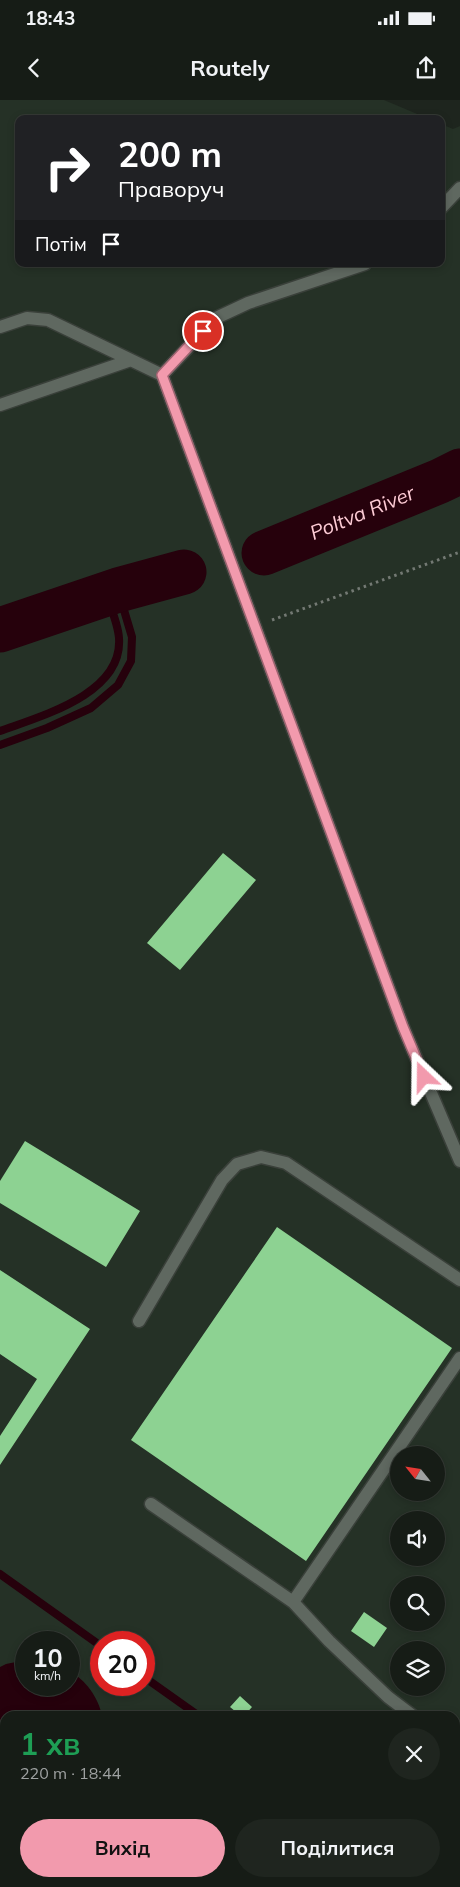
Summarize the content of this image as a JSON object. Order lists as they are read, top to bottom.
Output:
{
  "water": ["Poltva River"],
  "north": "top left",
  "page": {
    "status": "18:43",
    "header": "Routely",
    "turn": ["200 m", "Праворуч"],
    "then": "Потім",
    "speed": "10 km/h",
    "limit": "20",
    "heading": ["1 хв", "220 m · 18:44"],
    "buttons": ["Вихід", "Поділитися"]
  }
}
